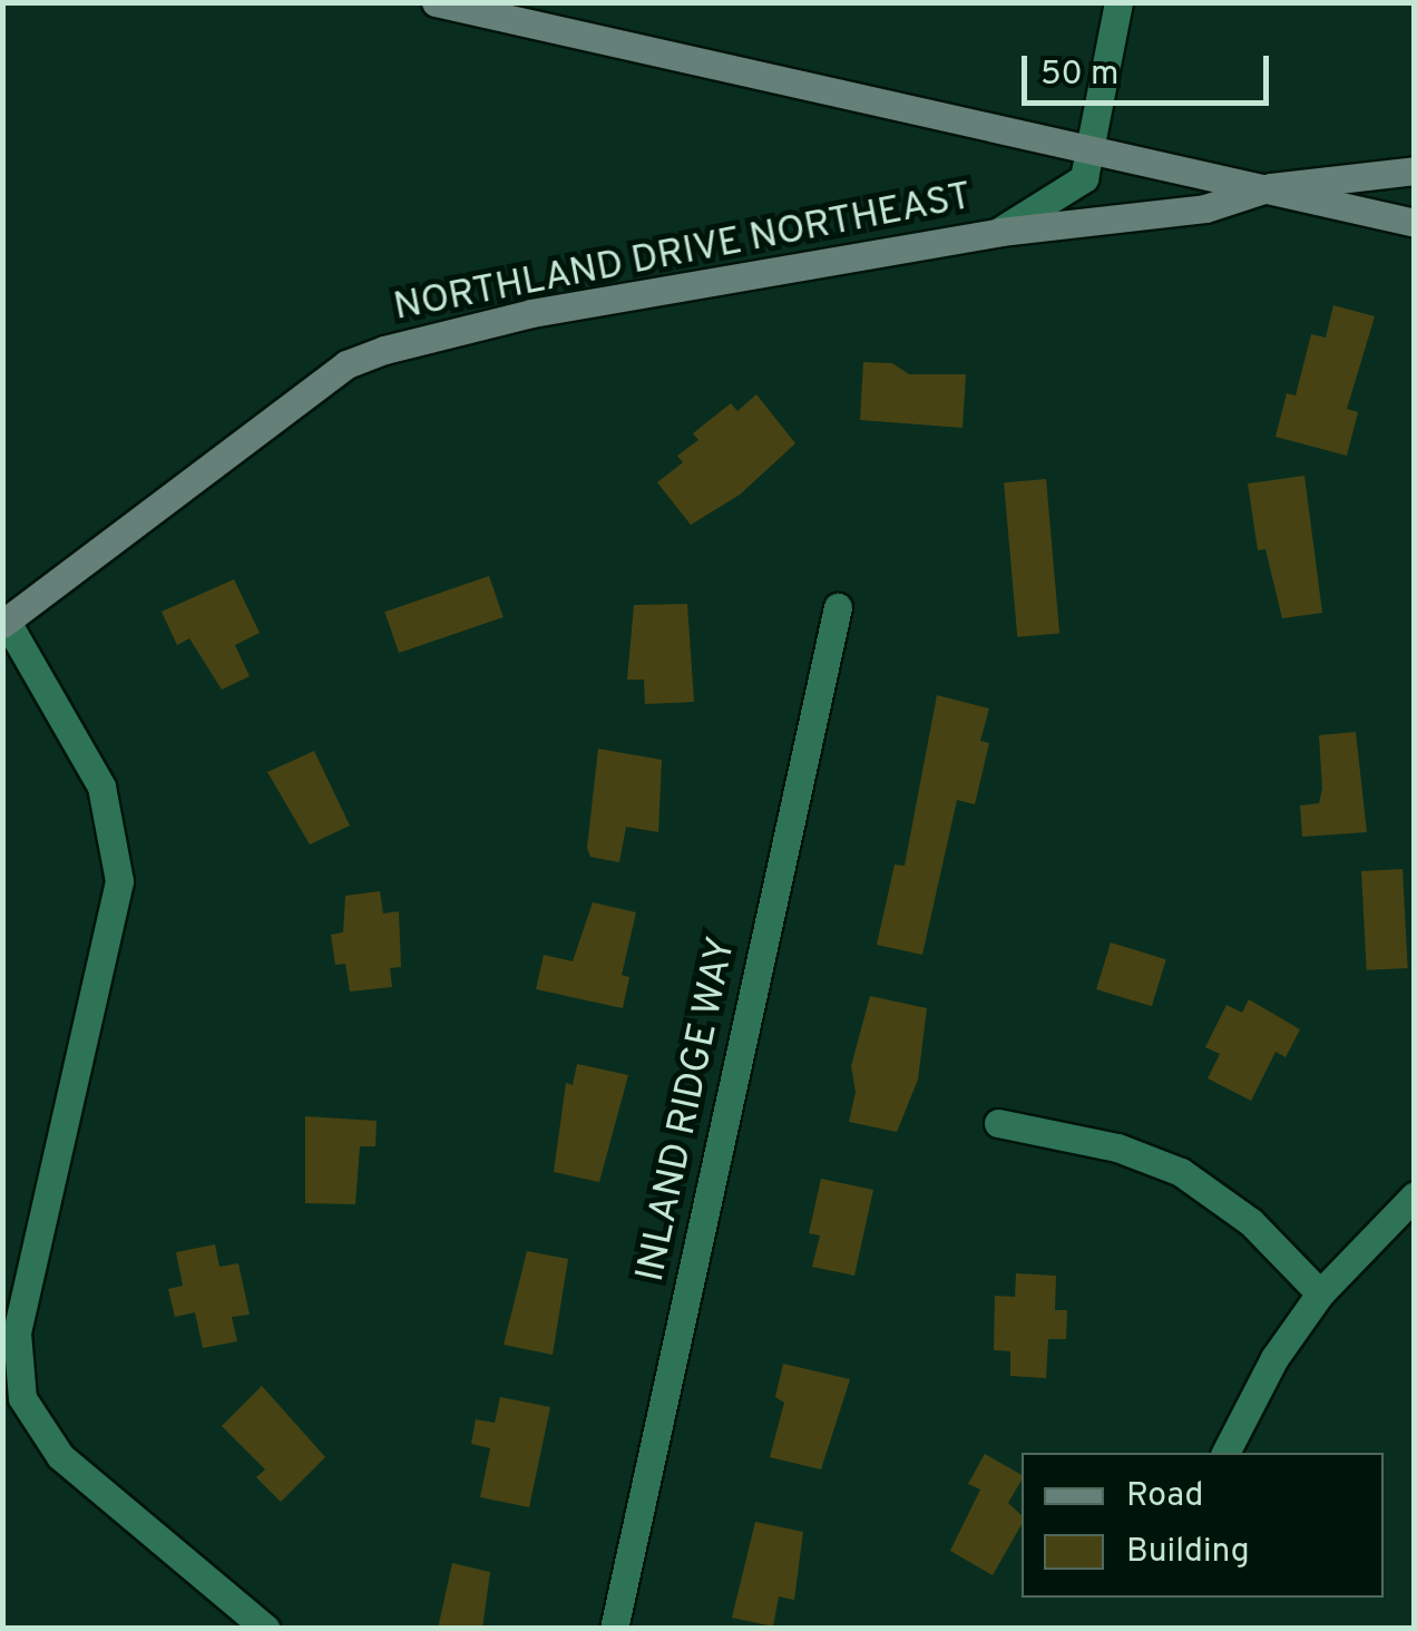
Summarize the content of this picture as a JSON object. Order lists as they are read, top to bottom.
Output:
{
  "streets": {
    "street": ["NORTHLAND DRIVE NORTHEAST", "INLAND RIDGE WAY"]
  },
  "legend": ["Road", "Building"],
  "scale_bar": "50 m"
}
